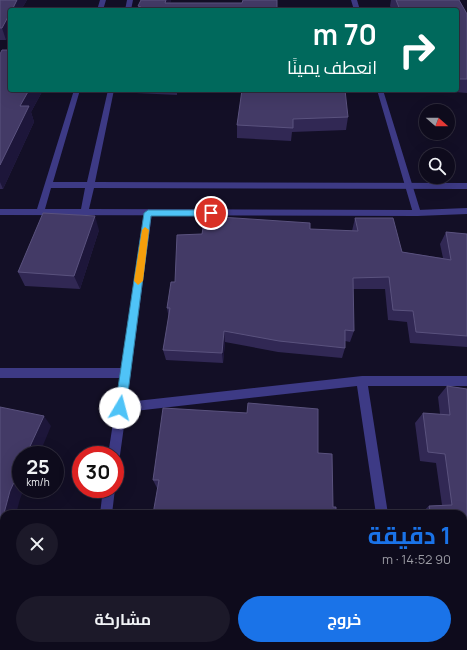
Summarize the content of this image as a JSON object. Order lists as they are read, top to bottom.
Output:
{
  "north": "right",
  "page": {
    "turn": ["70 m", "انعطف يمينًا"],
    "speed": "25 km/h",
    "limit": "30",
    "heading": ["1 دقيقة", "90 m · 14:52"],
    "buttons": ["خروج", "مشاركة"]
  }
}
